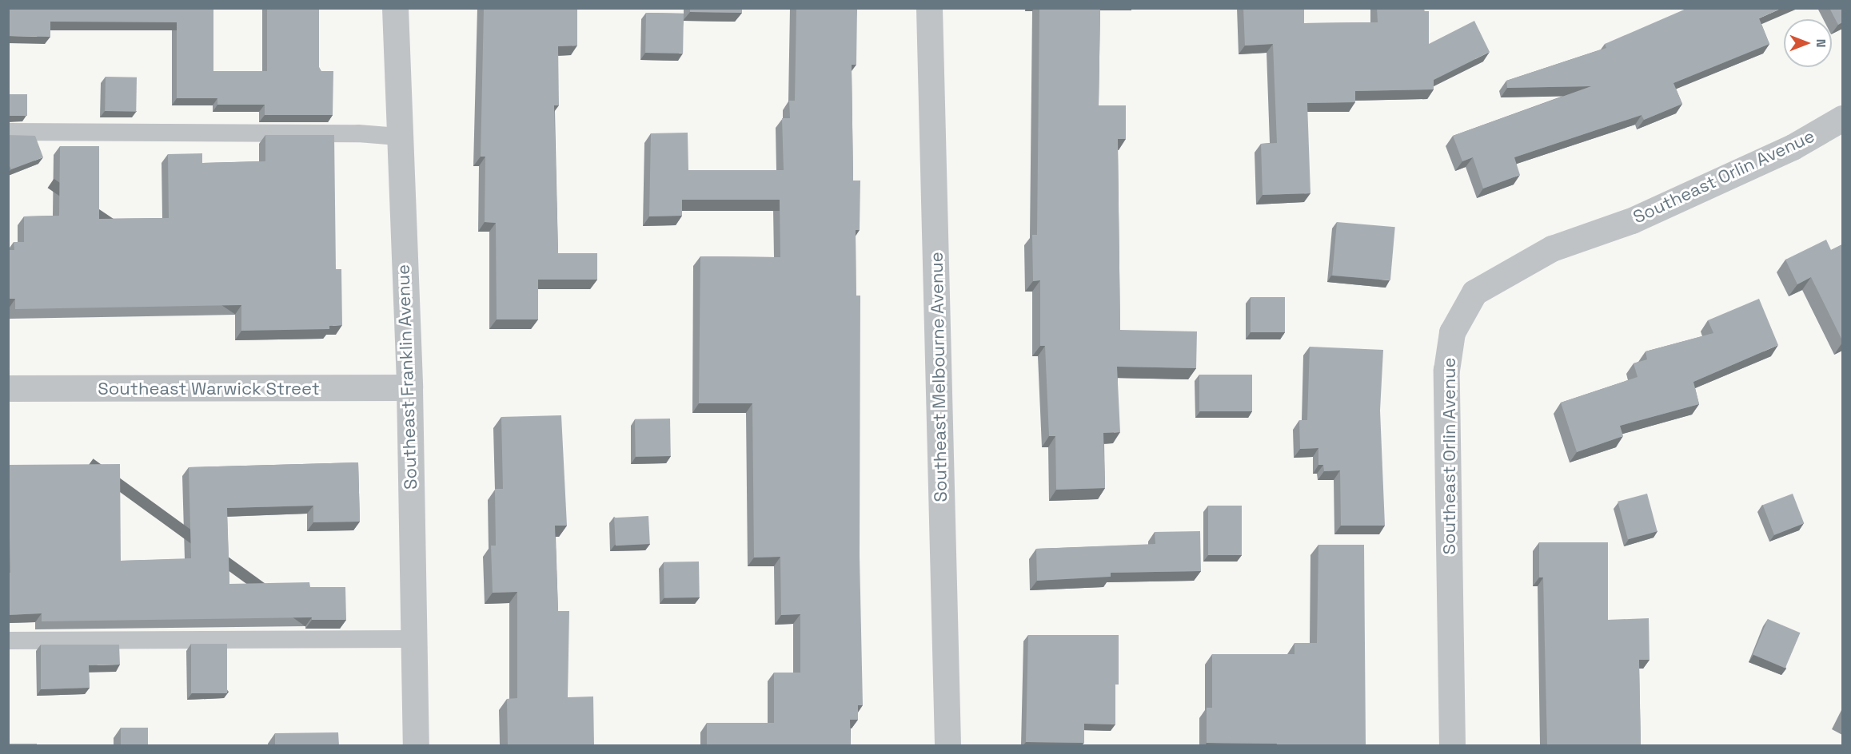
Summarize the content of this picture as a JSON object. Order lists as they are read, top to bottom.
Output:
{
  "streets": {
    "street": [
      "Southeast Orlin Avenue",
      "Southeast Franklin Avenue",
      "Southeast Melbourne Avenue",
      "Southeast Warwick Street"
    ]
  },
  "crossings": [
    ["Southeast Franklin Avenue", "Southeast Warwick Street"]
  ],
  "north": "right"
}
